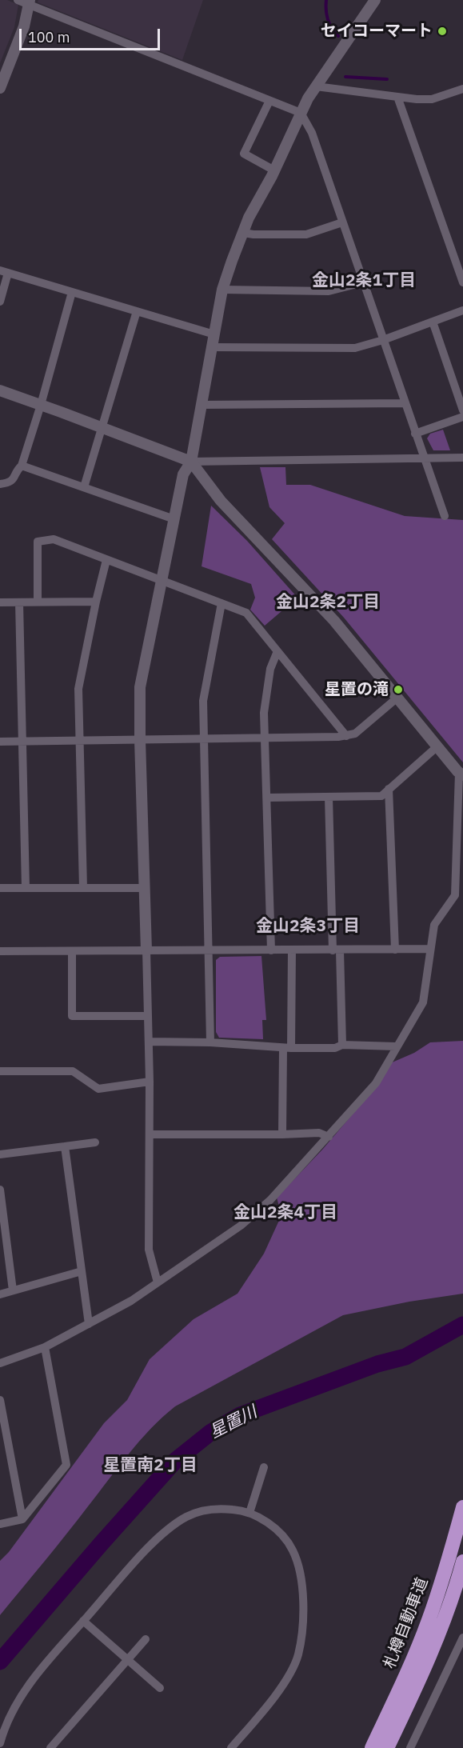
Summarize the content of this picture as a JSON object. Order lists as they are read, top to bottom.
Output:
{
  "streets": {
    "highway": ["札樽自動車道"]
  },
  "districts": [
    "金山2条1丁目",
    "金山2条2丁目",
    "金山2条3丁目",
    "金山2条4丁目",
    "星置南2丁目"
  ],
  "water": ["星置川"],
  "places": ["セイコーマート", "星置の滝"],
  "scale_bar": "100 m"
}
